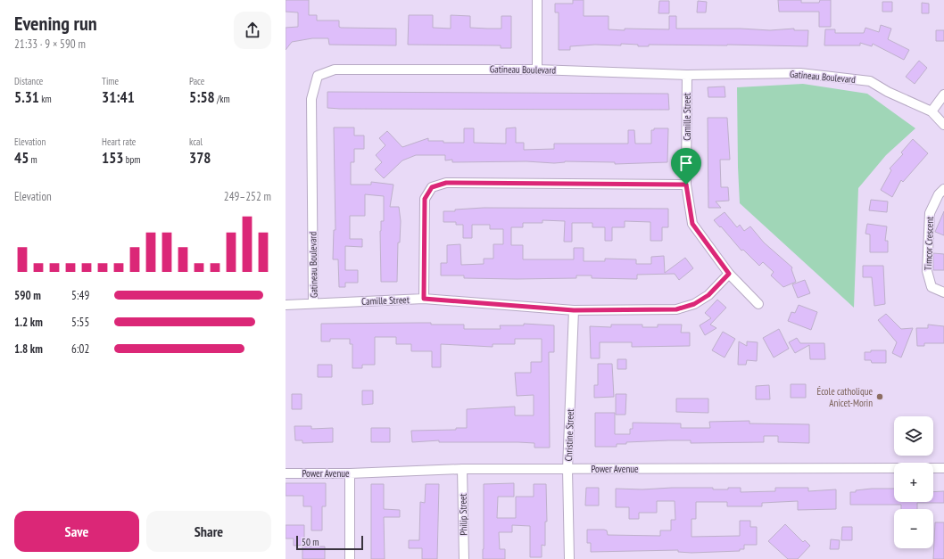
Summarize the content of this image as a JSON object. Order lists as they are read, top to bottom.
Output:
{
  "streets": {
    "street": [
      "Gatineau Boulevard",
      "Camille Street",
      "Timcor Crescent",
      "Christine Street",
      "Power Avenue",
      "Philip Street"
    ]
  },
  "crossings": [
    ["Gatineau Boulevard", "Camille Street"],
    ["Camille Street", "Christine Street"],
    ["Christine Street", "Power Avenue"],
    ["Power Avenue", "Philip Street"]
  ],
  "places": ["École catholique Anicet-Morin"],
  "scale_bar": "50 m",
  "page": {
    "heading": ["Evening run", "21:33 · 9 × 590 m"],
    "stats": [
      ["Distance", "5.31 km"],
      ["Time", "31:41"],
      ["Pace", "5:58 /km"],
      ["Elevation", "45 m"],
      ["Heart rate", "153 bpm"],
      ["kcal", "378"]
    ],
    "chart": ["Elevation", "249–252 m"],
    "list": [
      {
        "name": "590 m",
        "note": "5:49"
      },
      {
        "name": "1.2 km",
        "note": "5:55"
      },
      {
        "name": "1.8 km",
        "note": "6:02"
      }
    ],
    "map_buttons": ["+", "−"],
    "buttons": ["Save", "Share"],
    "scale": "50 m"
  }
}
